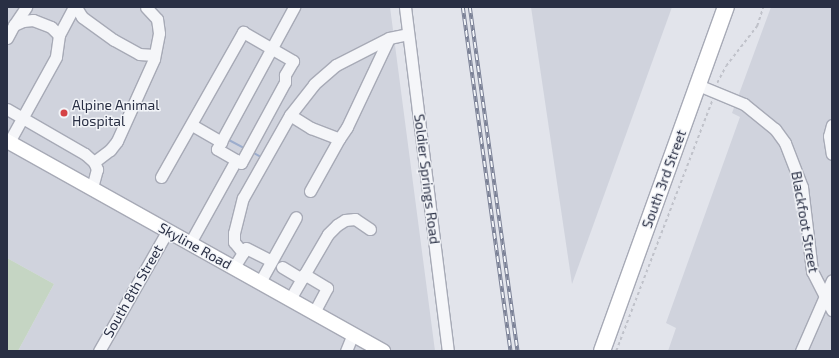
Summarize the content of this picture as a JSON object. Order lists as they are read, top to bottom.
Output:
{
  "streets": {
    "highway": ["South 3rd Street"],
    "main road": ["Skyline Road"],
    "street": ["Soldier Springs Road", "Blackfoot Street", "South 8th Street"]
  },
  "crossings": [
    ["South 3rd Street", "Blackfoot Street"],
    ["Skyline Road", "South 8th Street"]
  ],
  "places": ["Alpine Animal Hospital"]
}
